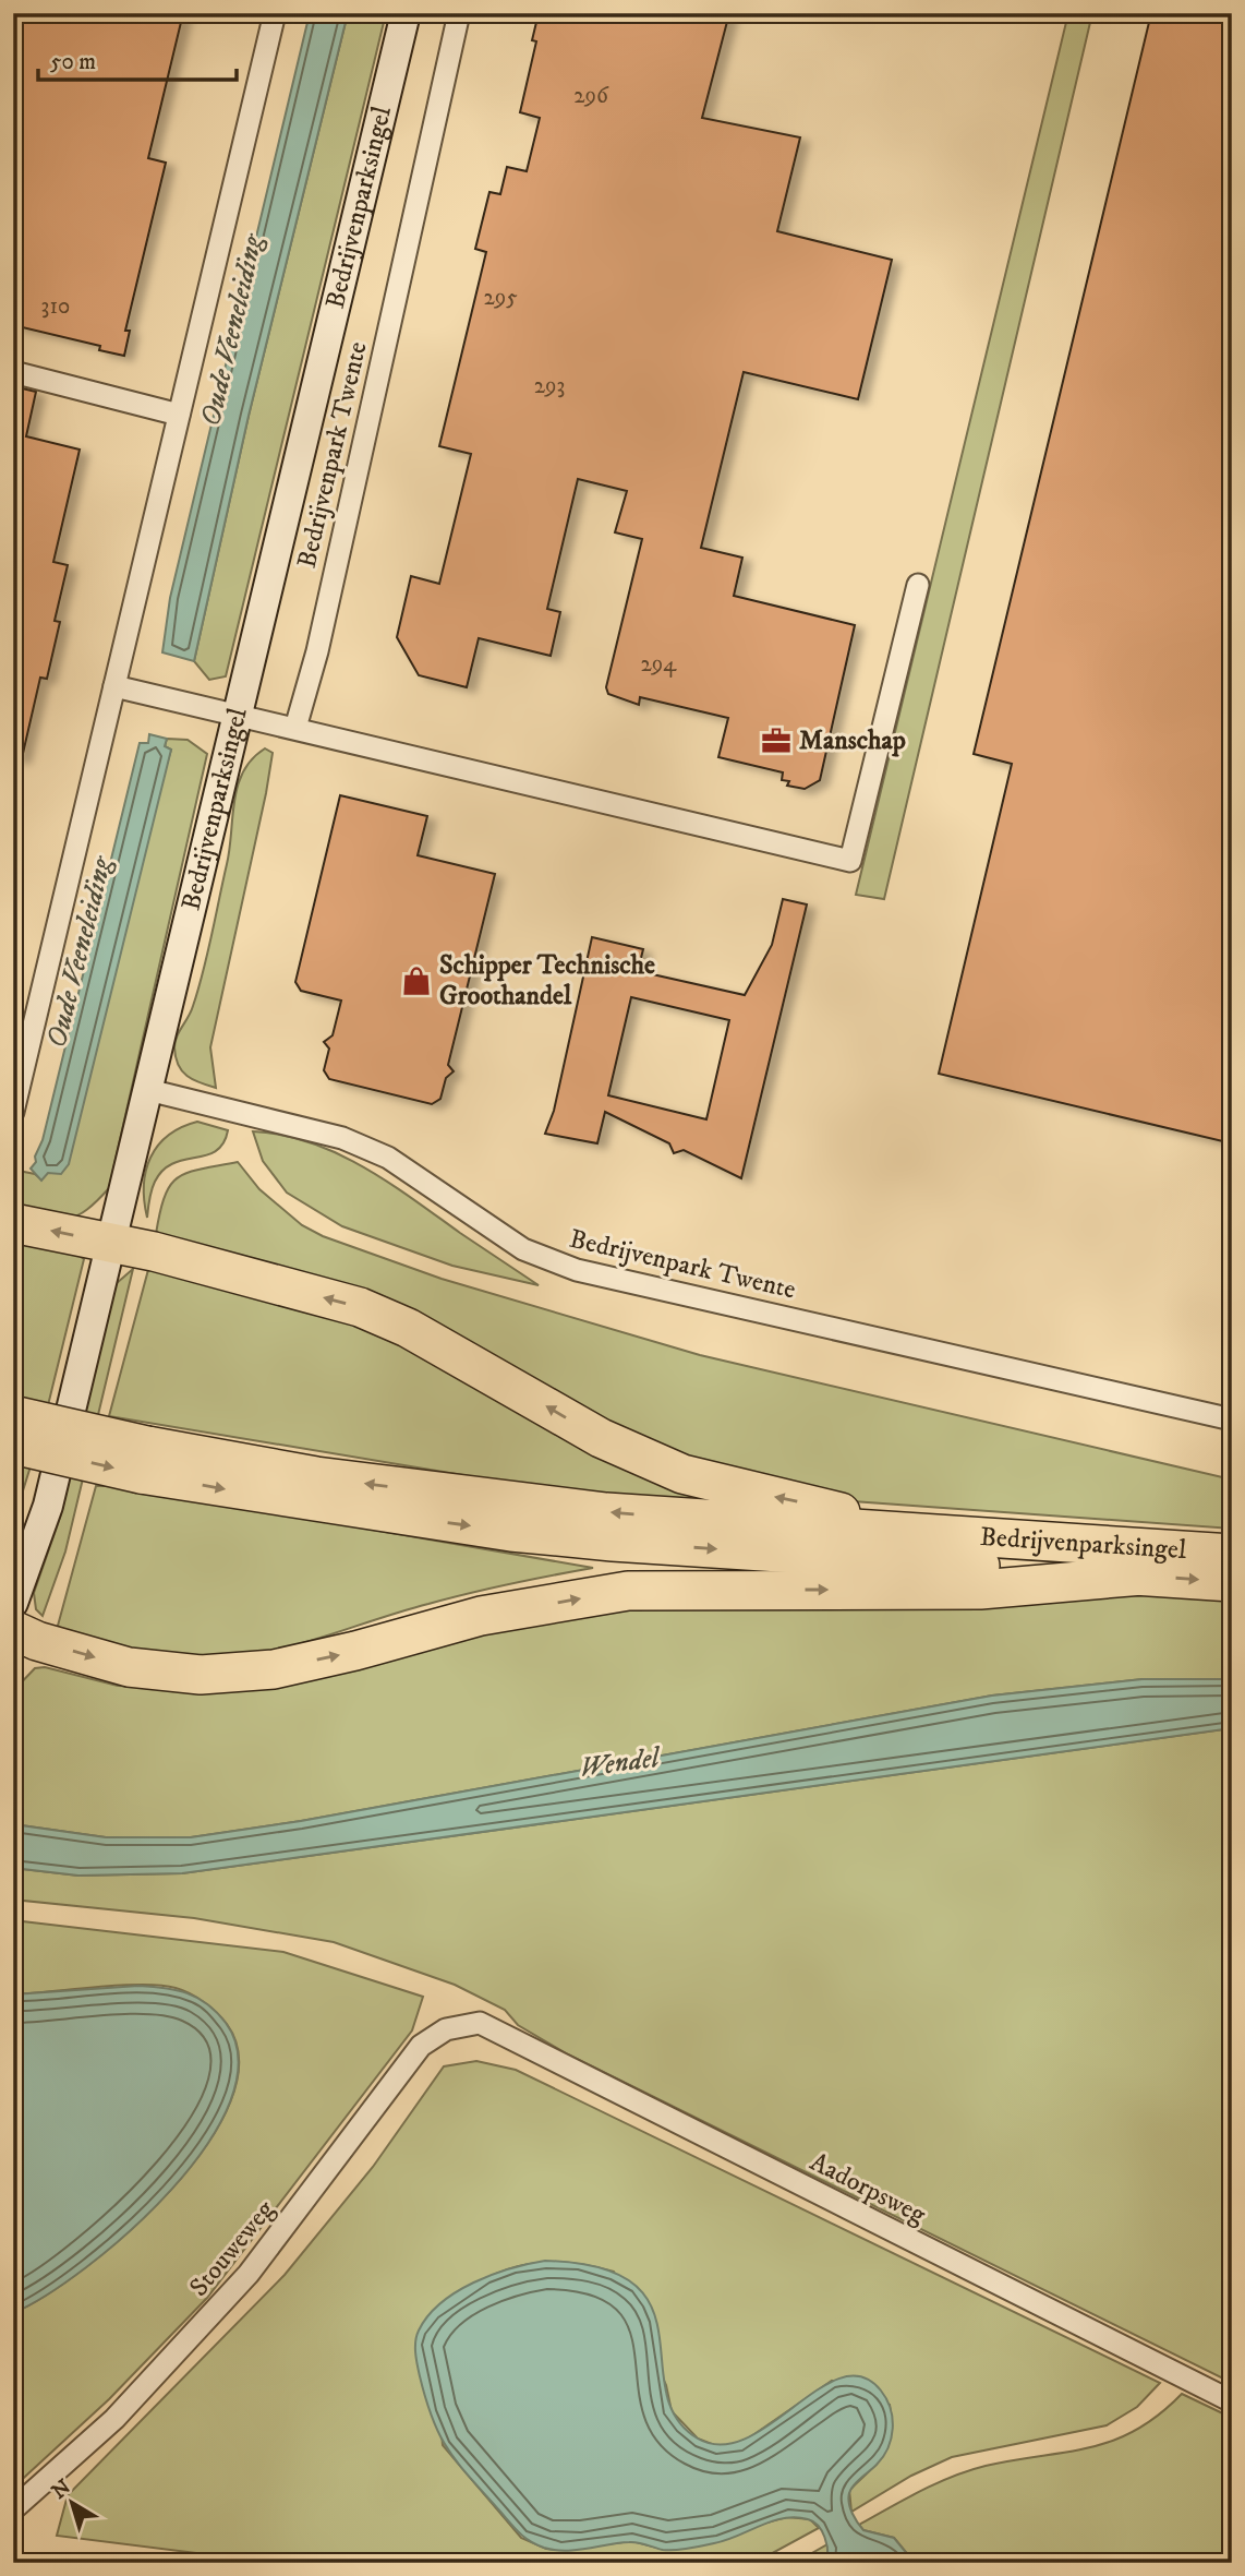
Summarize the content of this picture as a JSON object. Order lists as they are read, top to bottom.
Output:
{
  "streets": {
    "highway": ["Bedrijvenparksingel"],
    "street": ["Bedrijvenpark Twente", "Aadorpsweg", "Stouweweg"]
  },
  "crossings": [
    ["Bedrijvenparksingel", "Bedrijvenpark Twente"],
    ["Aadorpsweg", "Stouweweg"]
  ],
  "water": ["Oude Veeneleiding", "Wendel"],
  "places": {
    "office": ["Manschap"],
    "shop": ["Schipper Technische Groothandel"]
  },
  "house_numbers": [
    "296",
    "295",
    "310",
    "293",
    "294"
  ],
  "scale_bar": "50 m",
  "north": "top left"
}
